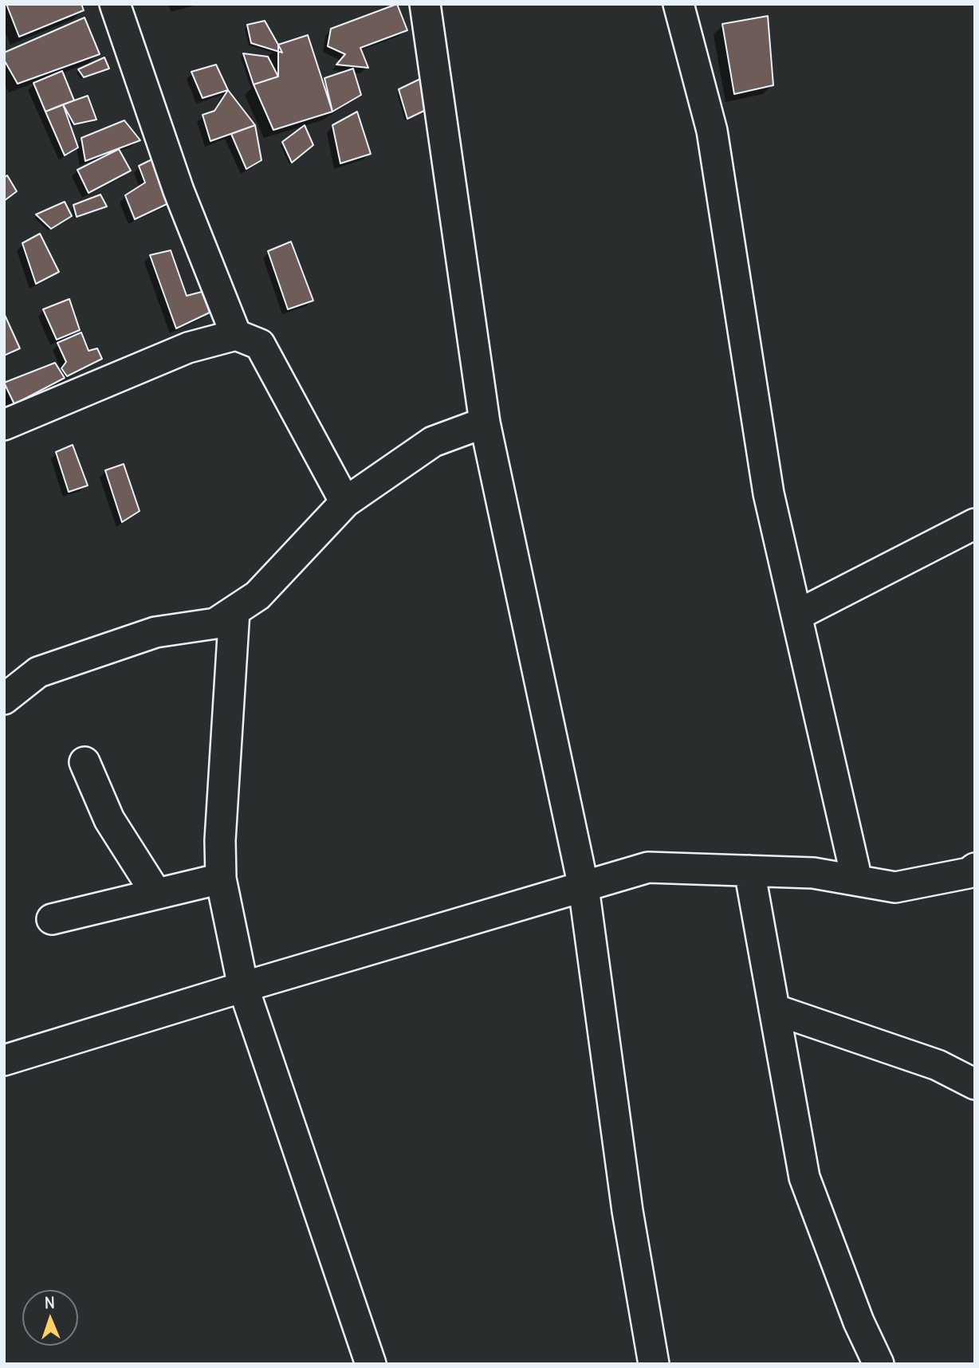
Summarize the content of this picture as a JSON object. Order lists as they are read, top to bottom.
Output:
{
  "north": "top"
}
